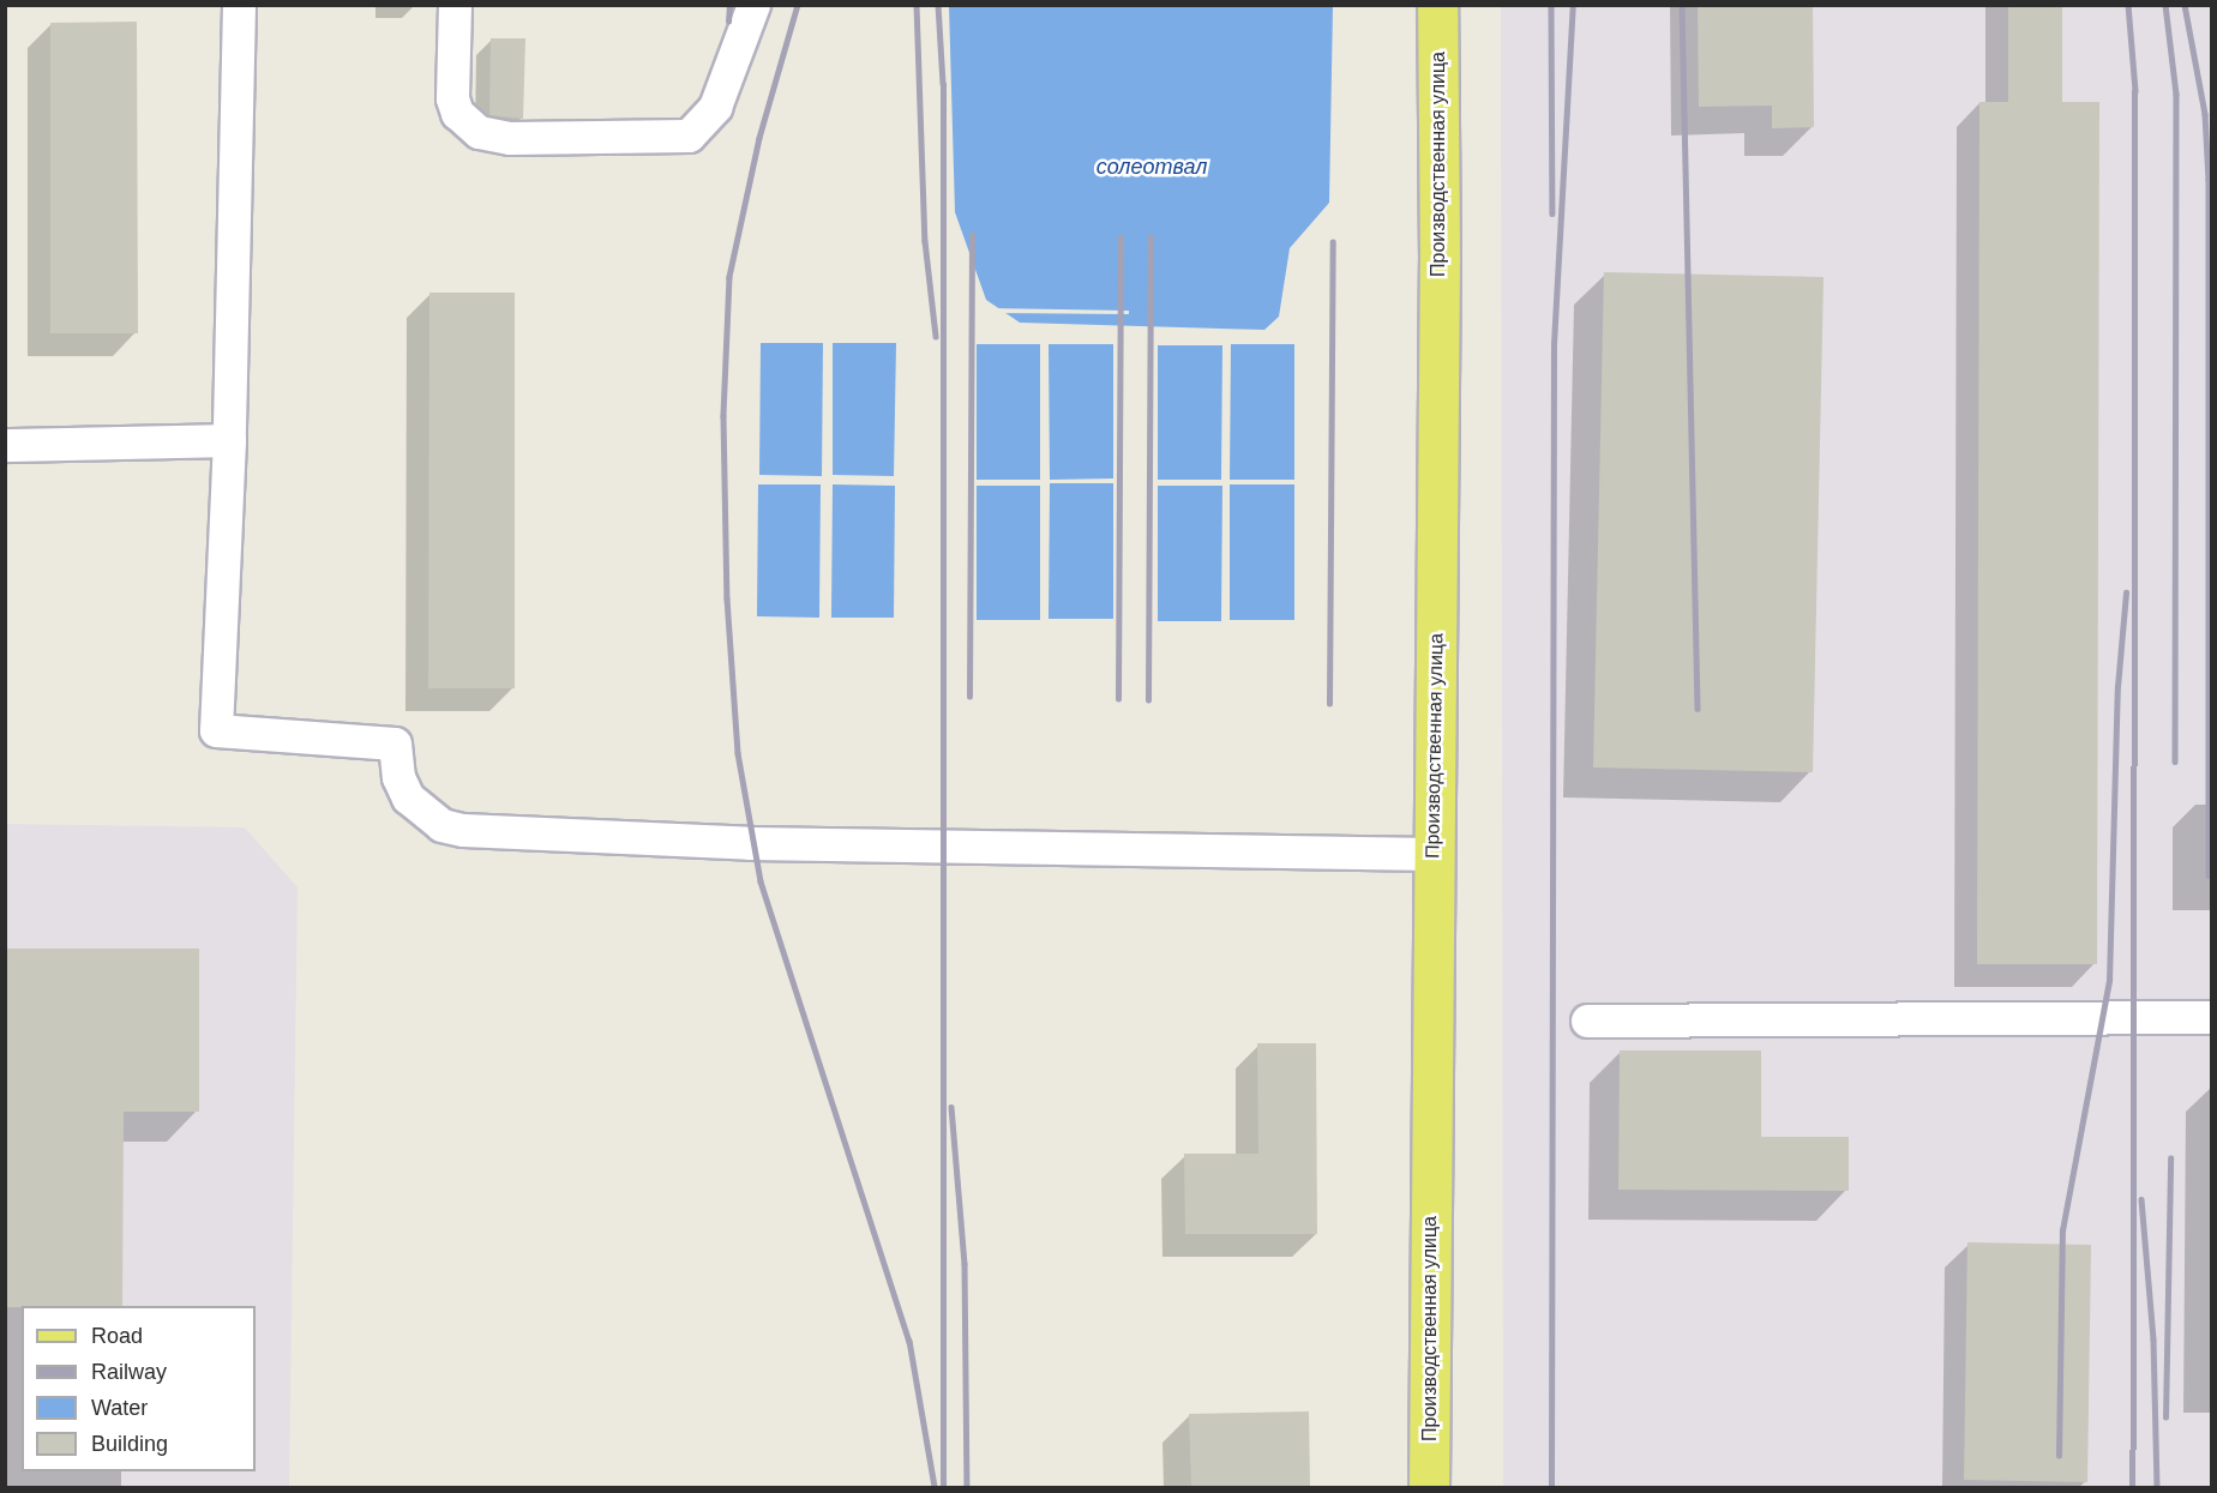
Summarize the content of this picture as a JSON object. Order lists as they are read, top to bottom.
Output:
{
  "streets": {
    "main road": ["Производственная улица"]
  },
  "water": ["солеотвал"],
  "legend": [
    "Road",
    "Railway",
    "Water",
    "Building"
  ]
}
